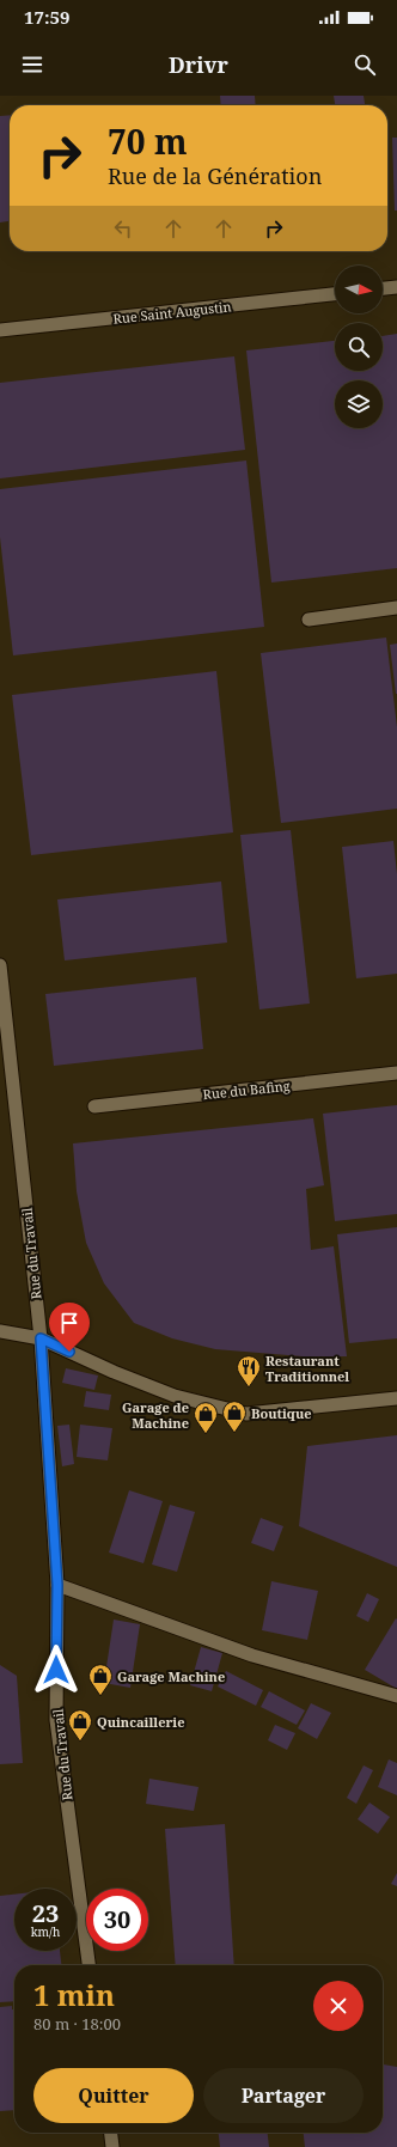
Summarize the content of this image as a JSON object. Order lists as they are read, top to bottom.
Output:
{
  "streets": {
    "street": ["Rue Saint Augustin", "Rue du Bafing", "Rue du Travail"]
  },
  "places": {
    "restaurant": ["Restaurant Traditionnel"],
    "shop": [
      "Boutique",
      "Garage de Machine",
      "Garage Machine",
      "Quincaillerie"
    ]
  },
  "north": "right",
  "page": {
    "status": "17:59",
    "header": "Drivr",
    "turn": ["70 m", "Rue de la Génération"],
    "speed": "23 km/h",
    "limit": "30",
    "heading": ["1 min", "80 m · 18:00"],
    "buttons": ["Quitter", "Partager"]
  }
}
